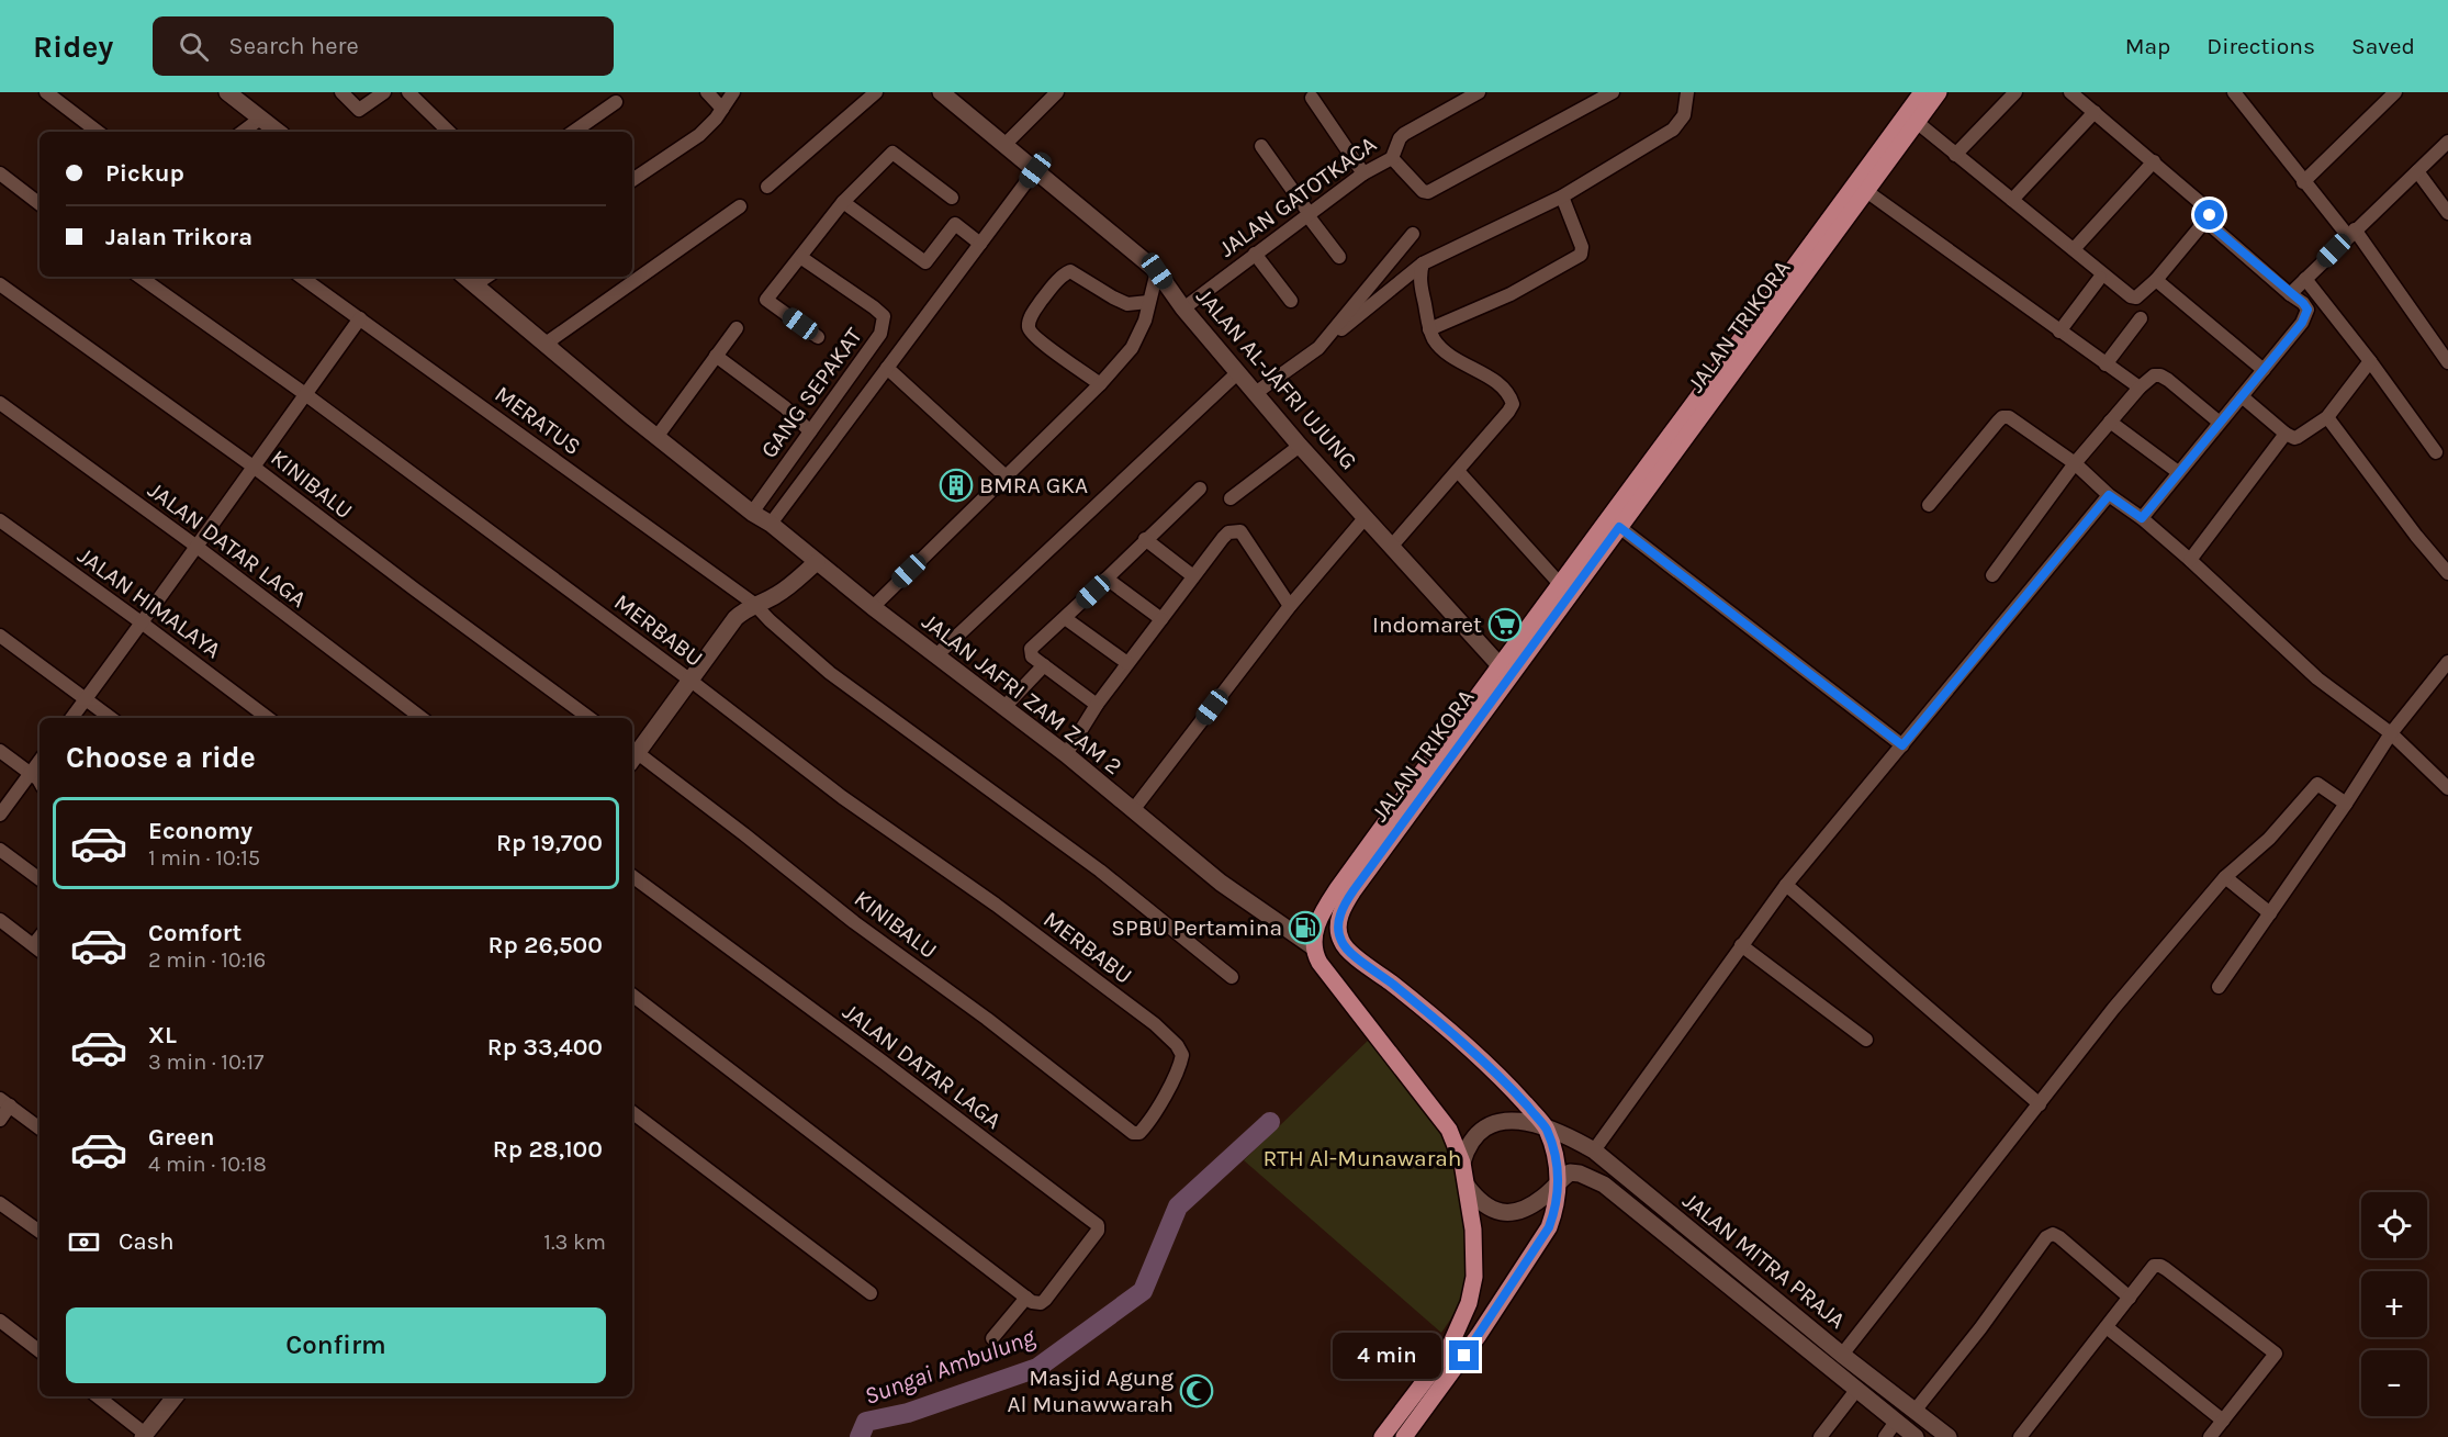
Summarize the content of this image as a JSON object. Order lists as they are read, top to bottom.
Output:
{
  "streets": {
    "main road": ["JALAN TRIKORA"],
    "street": [
      "JALAN GATOTKACA",
      "JALAN AL-JAFRI UJUNG",
      "GANG SEPAKAT",
      "MERATUS",
      "KINIBALU",
      "JALAN DATAR LAGA",
      "JALAN HIMALAYA",
      "MERBABU",
      "JALAN JAFRI ZAM ZAM 2",
      "JALAN MITRA PRAJA"
    ]
  },
  "crossings": [
    ["JALAN GATOTKACA", "JALAN AL-JAFRI UJUNG"],
    ["JALAN TRIKORA", "JALAN AL-JAFRI UJUNG"],
    ["JALAN TRIKORA", "JALAN JAFRI ZAM ZAM 2"],
    ["JALAN TRIKORA", "JALAN MITRA PRAJA"],
    ["GANG SEPAKAT", "JALAN JAFRI ZAM ZAM 2"],
    ["KINIBALU", "MERBABU"]
  ],
  "water": ["Sungai Ambulung"],
  "parks": ["RTH Al-Munawarah"],
  "places": {
    "building": ["BMRA GKA"],
    "supermarket": ["Indomaret"],
    "fuel station": ["SPBU Pertamina"],
    "mosque": ["Masjid Agung Al Munawwarah"]
  },
  "page": {
    "header": "Ridey",
    "search": "Search here",
    "nav": ["Map", "Directions", "Saved"],
    "banner": ["Pickup", "Jalan Trikora"],
    "heading": "Choose a ride",
    "list": [
      {
        "name": "Economy",
        "note": "1 min · 10:15",
        "value": "Rp 19,700"
      },
      {
        "name": "Comfort",
        "note": "2 min · 10:16",
        "value": "Rp 26,500"
      },
      {
        "name": "XL",
        "note": "3 min · 10:17",
        "value": "Rp 33,400"
      },
      {
        "name": "Green",
        "note": "4 min · 10:18",
        "value": "Rp 28,100"
      }
    ],
    "map_buttons": ["+", "−"],
    "pay": ["Cash", "1.3 km"],
    "buttons": "Confirm",
    "bubble": "4 min"
  }
}
